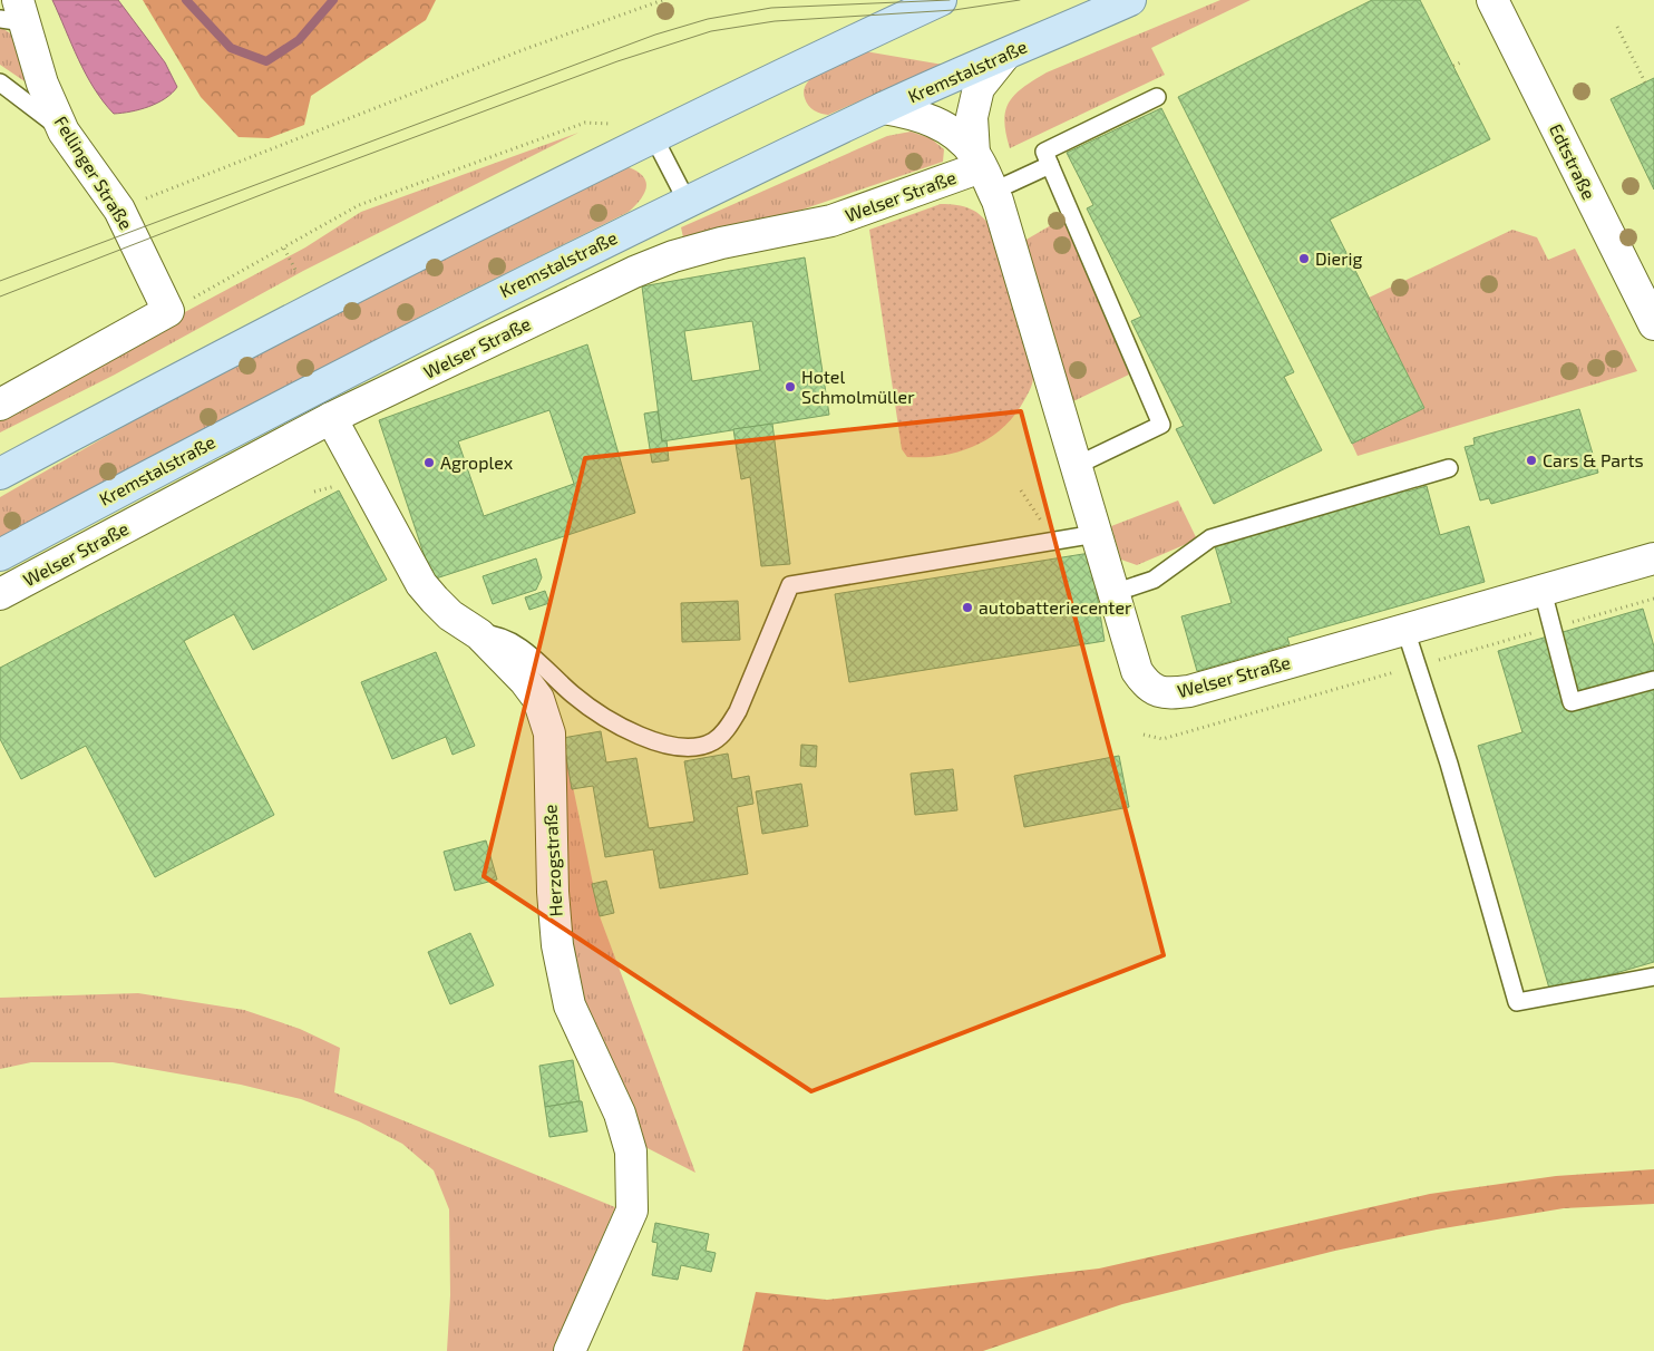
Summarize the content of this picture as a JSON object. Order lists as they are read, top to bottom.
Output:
{
  "streets": {
    "main road": ["Kremstalstraße"],
    "street": [
      "Edtstraße",
      "Fellinger Straße",
      "Welser Straße",
      "Herzogstraße"
    ]
  },
  "crossings": [
    ["Kremstalstraße", "Welser Straße"],
    ["Welser Straße", "Herzogstraße"]
  ],
  "places": [
    "Dierig",
    "Hotel Schmolmüller",
    "Cars & Parts",
    "Agroplex",
    "autobatteriecenter"
  ]
}
